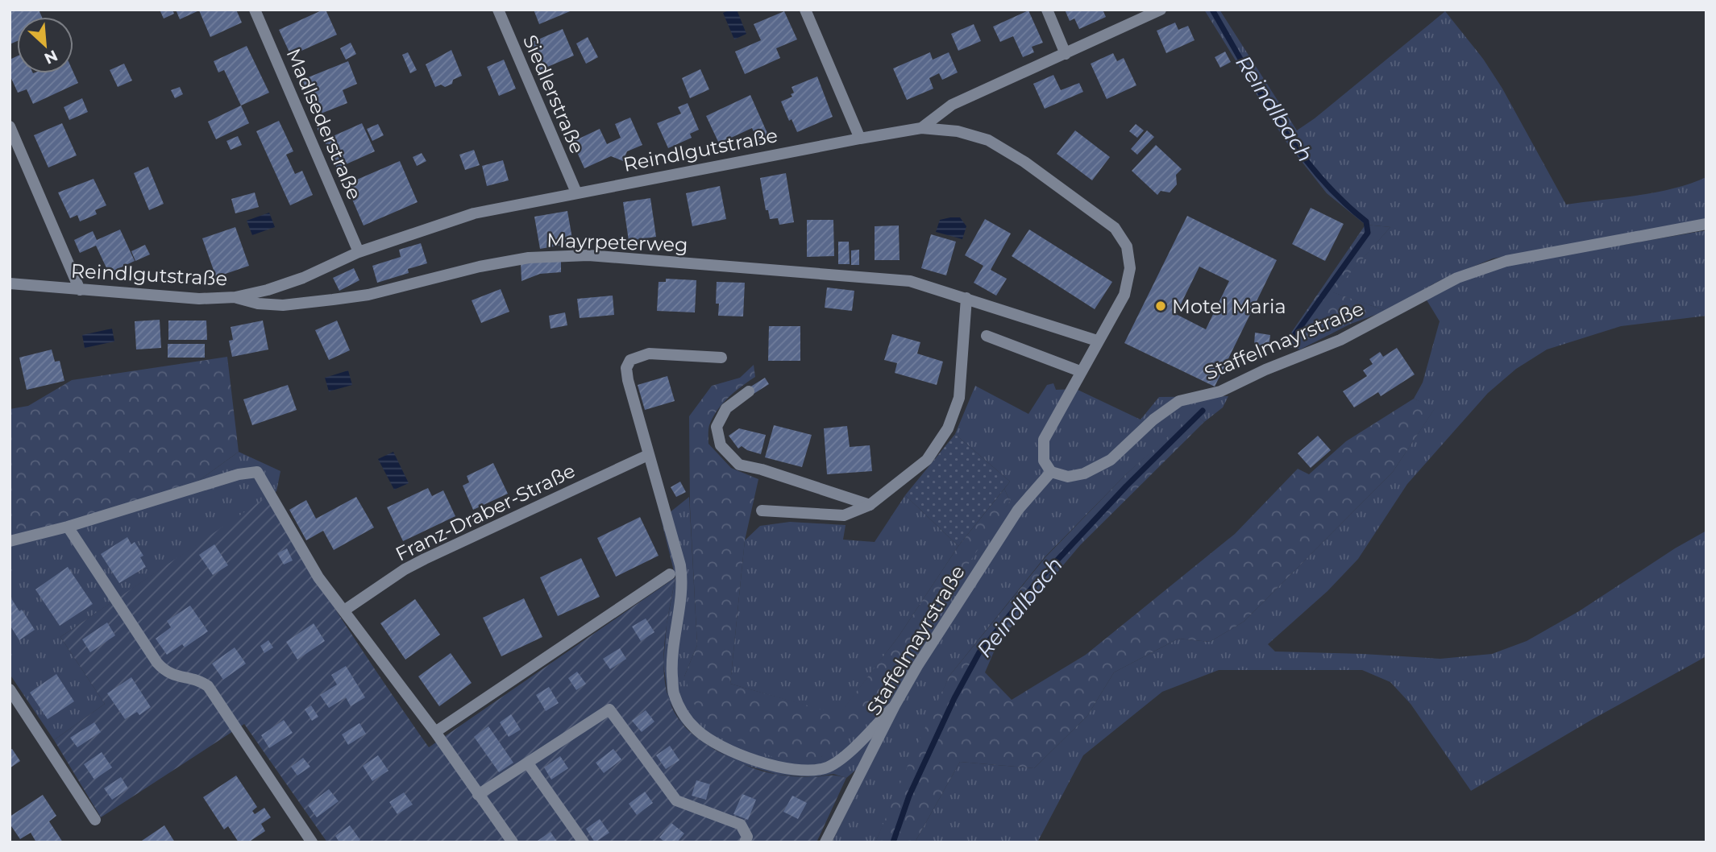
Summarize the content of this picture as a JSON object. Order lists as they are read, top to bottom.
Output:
{
  "streets": {
    "street": [
      "Siedlerstraße",
      "Madlsederstraße",
      "Reindlgutstraße",
      "Mayrpeterweg",
      "Staffelmayrstraße",
      "Franz-Draber-Straße"
    ]
  },
  "crossings": [
    ["Siedlerstraße", "Reindlgutstraße"],
    ["Madlsederstraße", "Reindlgutstraße"],
    ["Reindlgutstraße", "Mayrpeterweg"],
    ["Reindlgutstraße", "Staffelmayrstraße"]
  ],
  "water": ["Reindlbach"],
  "places": ["Motel Maria"],
  "north": "bottom right"
}
